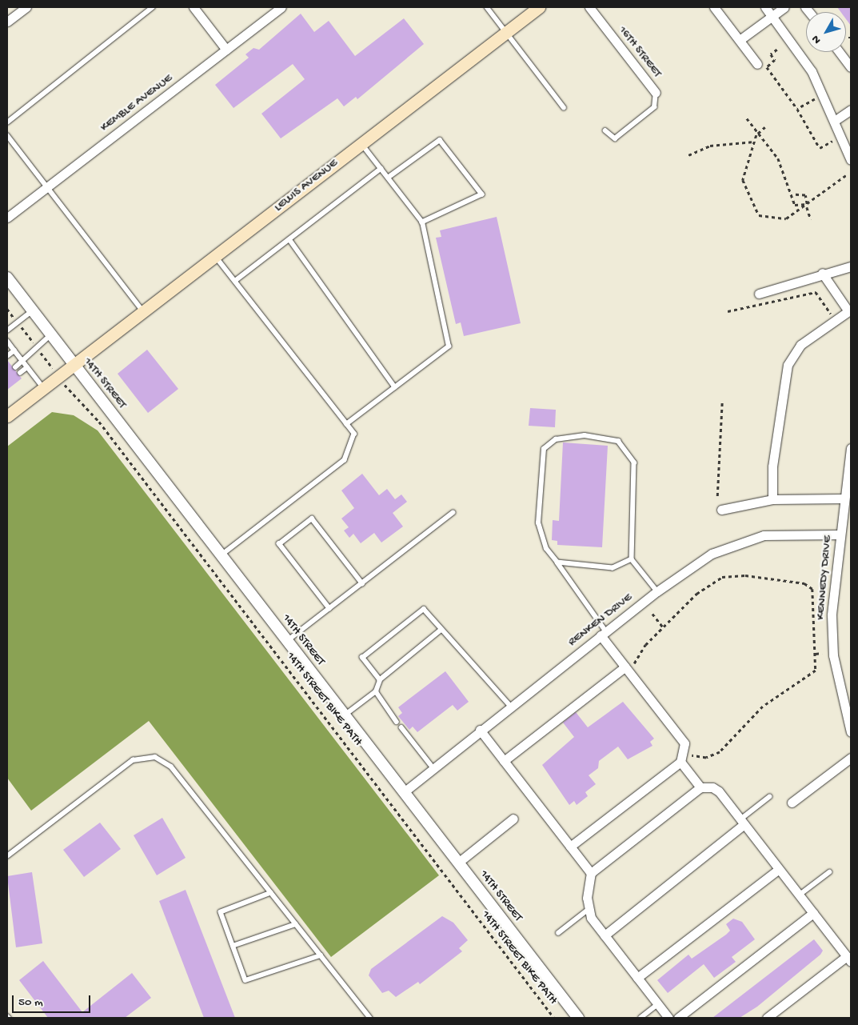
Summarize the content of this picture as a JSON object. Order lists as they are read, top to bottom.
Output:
{
  "streets": {
    "main road": ["LEWIS AVENUE"],
    "street": [
      "16TH STREET",
      "KEMBLE AVENUE",
      "14TH STREET",
      "KENNEDY DRIVE",
      "RENKEN DRIVE"
    ],
    "path": ["14TH STREET BIKE PATH"]
  },
  "crossings": [
    ["LEWIS AVENUE", "14TH STREET"],
    ["14TH STREET", "RENKEN DRIVE"],
    ["KENNEDY DRIVE", "RENKEN DRIVE"]
  ],
  "scale_bar": "50 m",
  "north": "bottom left"
}
